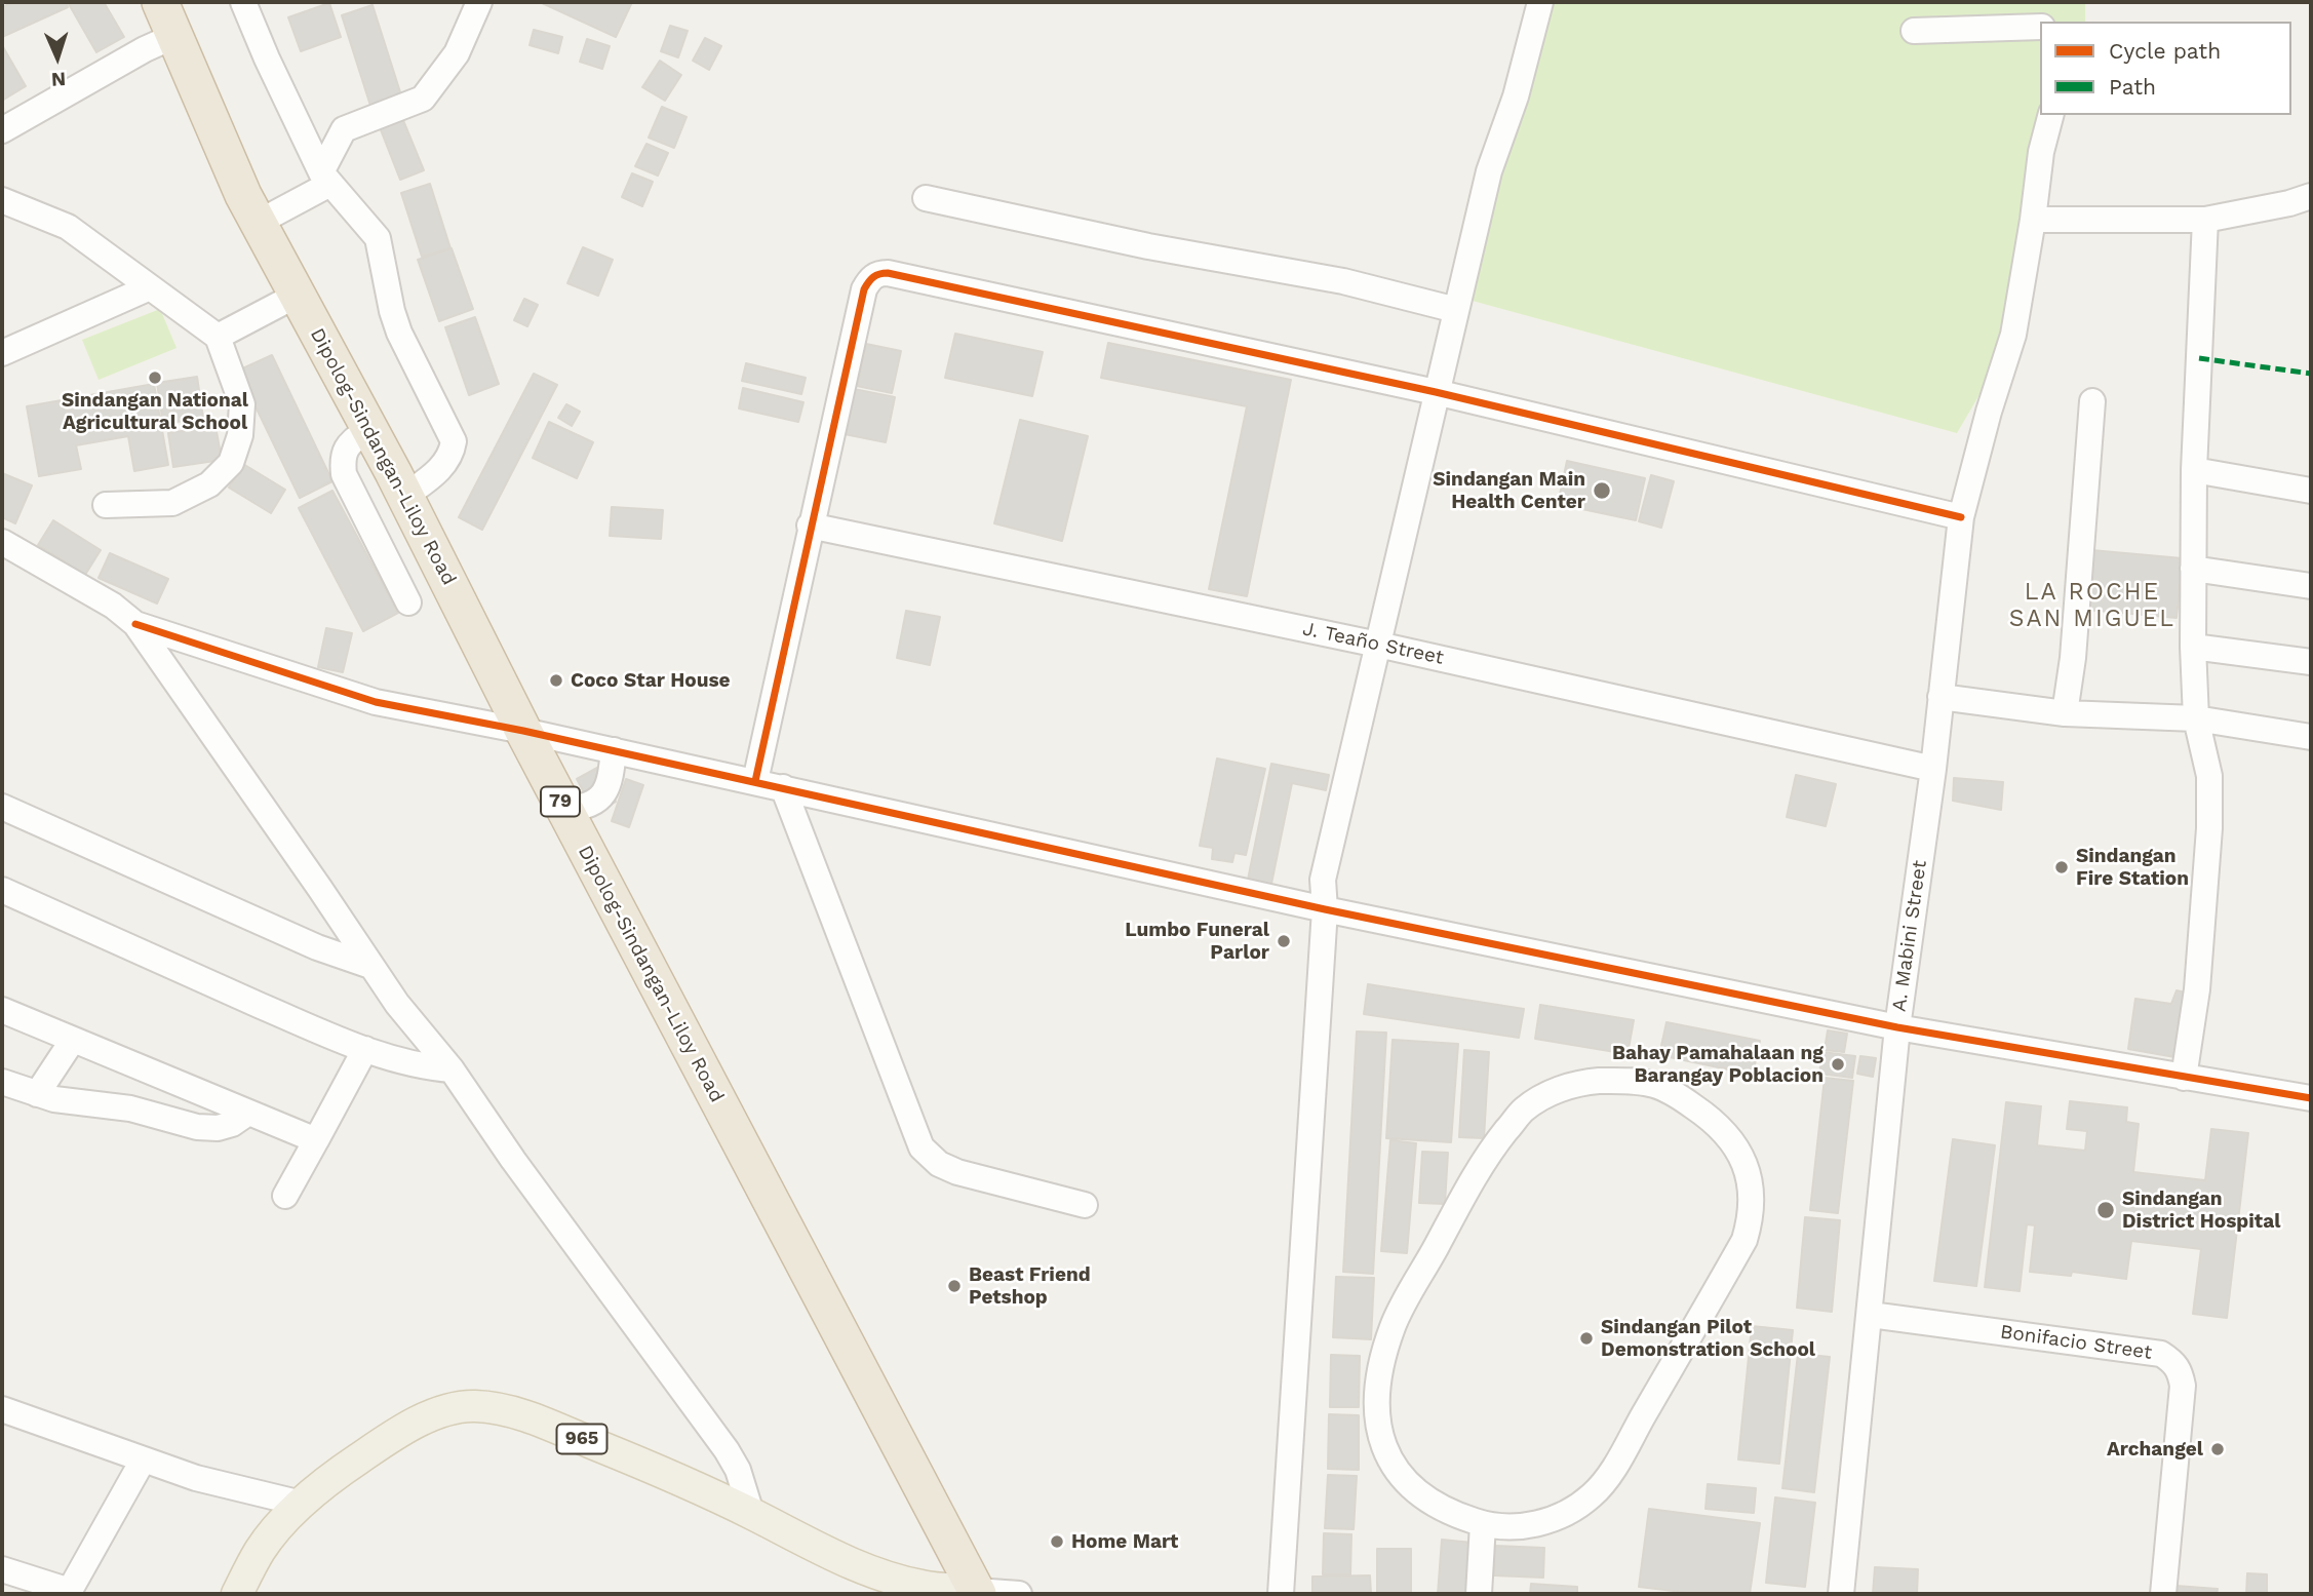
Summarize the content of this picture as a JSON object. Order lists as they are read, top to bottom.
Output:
{
  "streets": {
    "highway": ["Dipolog-Sindangan-Liloy Road", "79"],
    "main road": ["965"],
    "street": ["J. Teaño Street", "A. Mabini Street", "Bonifacio Street"]
  },
  "crossings": [
    ["Dipolog-Sindangan-Liloy Road", "965"],
    ["J. Teaño Street", "A. Mabini Street"],
    ["A. Mabini Street", "Bonifacio Street"]
  ],
  "districts": ["LA ROCHE SAN MIGUEL"],
  "places": [
    "Sindangan National Agricultural School",
    "Sindangan Main Health Center",
    "Coco Star House",
    "Sindangan Fire Station",
    "Lumbo Funeral Parlor",
    "Bahay Pamahalaan ng Barangay Poblacion",
    "Sindangan District Hospital",
    "Beast Friend Petshop",
    "Sindangan Pilot Demonstration School",
    "Archangel",
    "Home Mart"
  ],
  "legend": ["Cycle path", "Path"],
  "north": "bottom"
}
